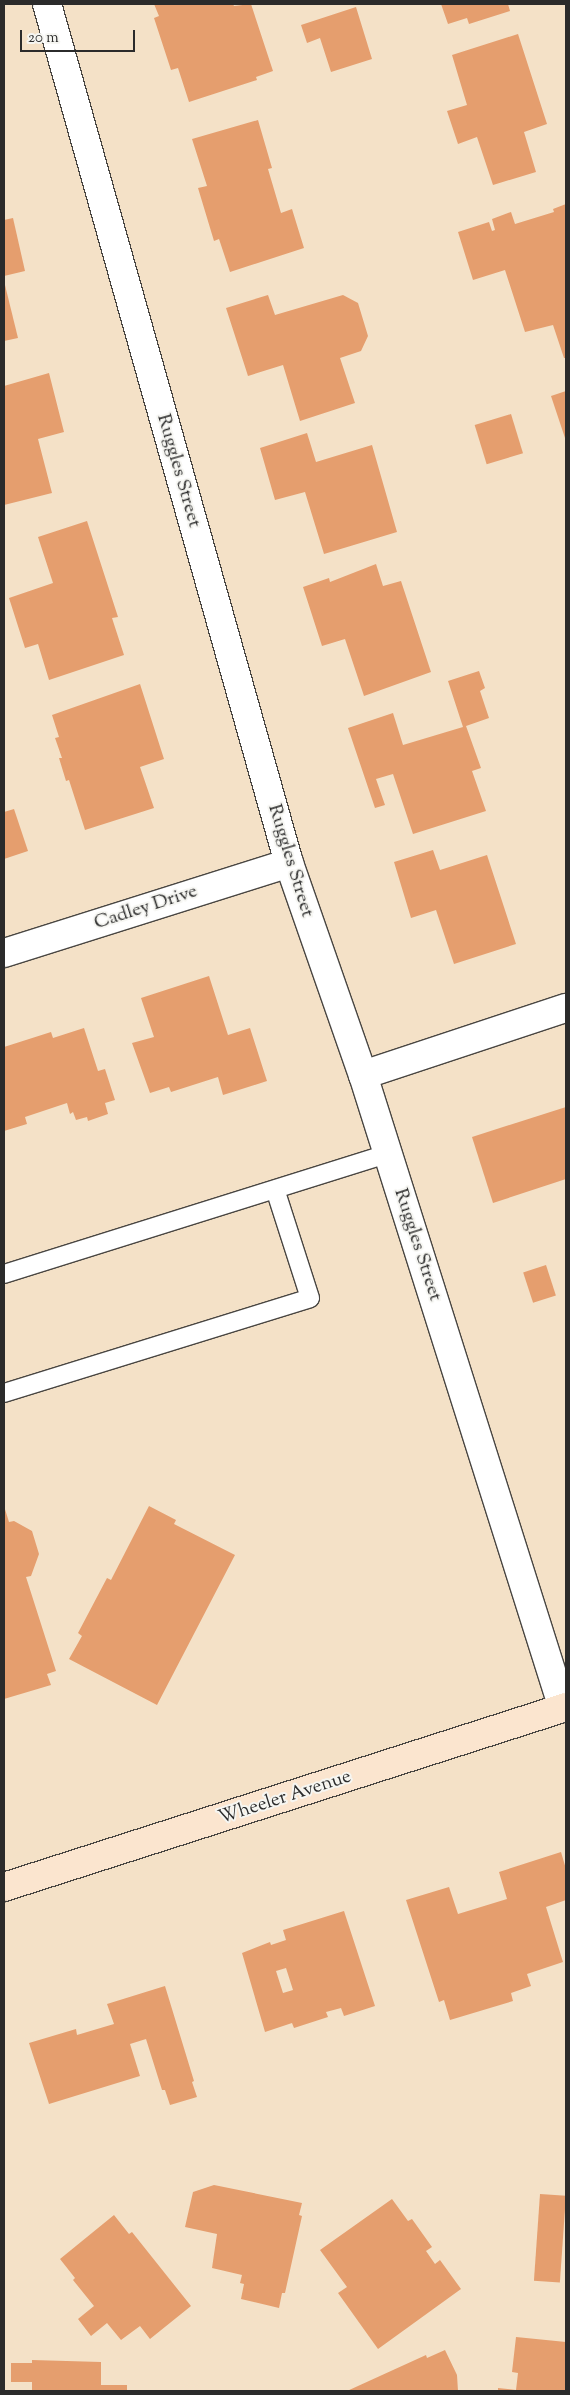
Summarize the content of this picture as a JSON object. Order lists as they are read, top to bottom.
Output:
{
  "streets": {
    "main road": ["Wheeler Avenue"],
    "street": ["Ruggles Street", "Cadley Drive"]
  },
  "crossings": [
    ["Ruggles Street", "Cadley Drive"],
    ["Ruggles Street", "Wheeler Avenue"]
  ],
  "scale_bar": "20 m"
}
